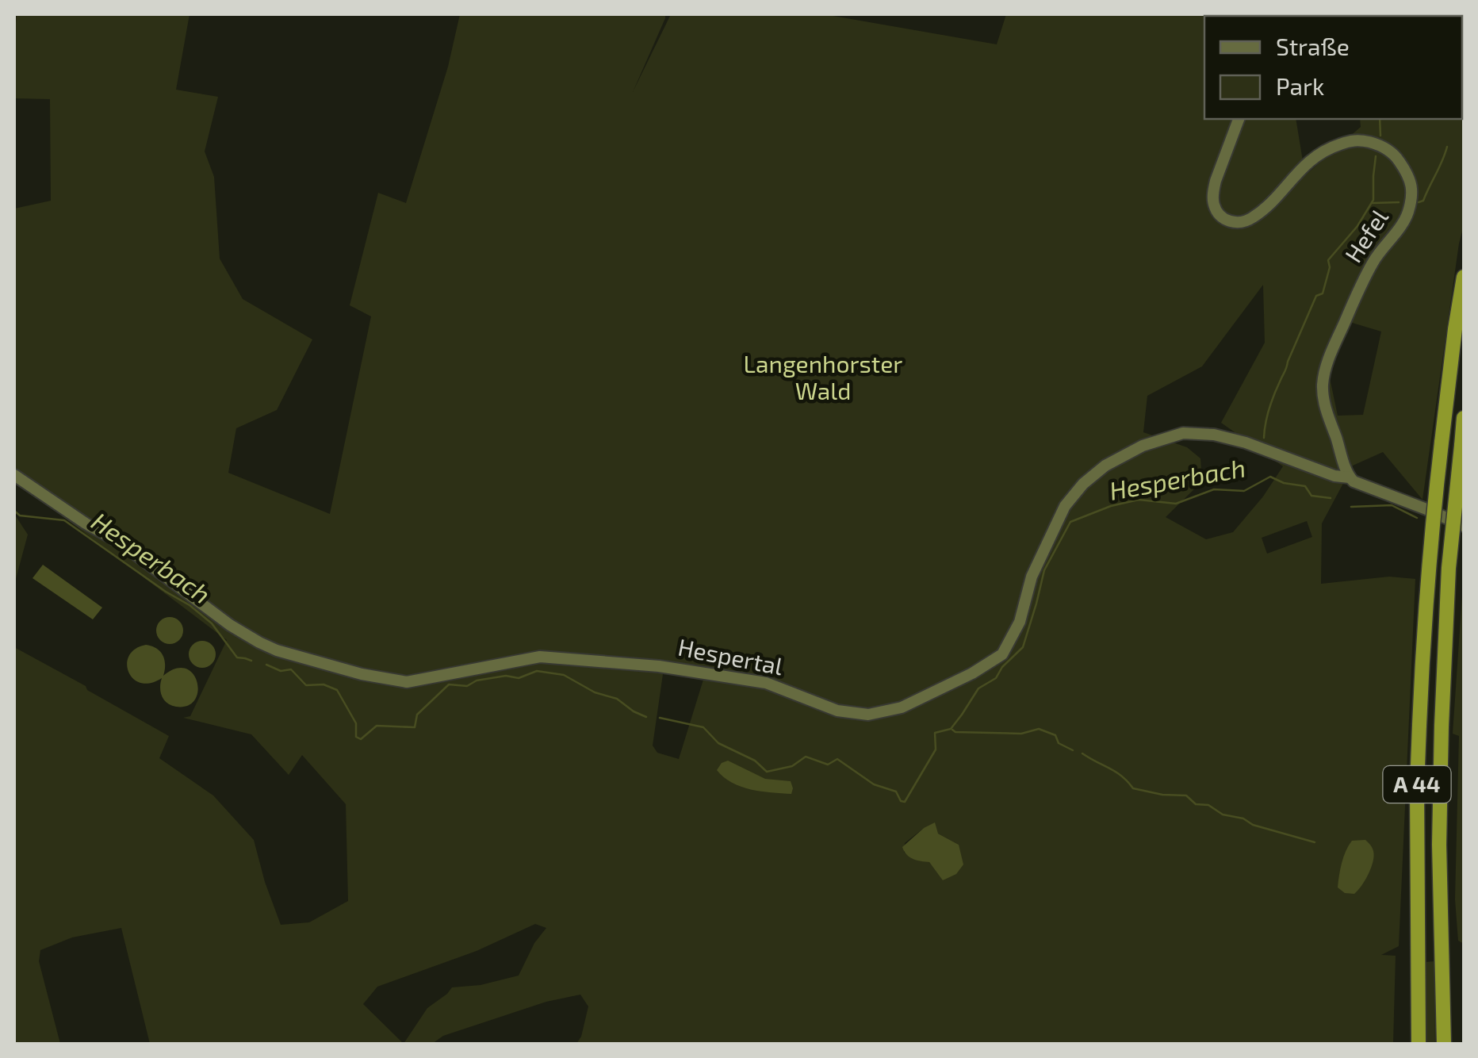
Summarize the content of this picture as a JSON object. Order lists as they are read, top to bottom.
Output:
{
  "streets": {
    "highway": ["A 44"],
    "main road": ["Hefel", "Hespertal"]
  },
  "crossings": [
    ["Hefel", "Hespertal"]
  ],
  "water": ["Hesperbach"],
  "parks": ["Langenhorster Wald"],
  "legend": ["Straße", "Park"]
}
